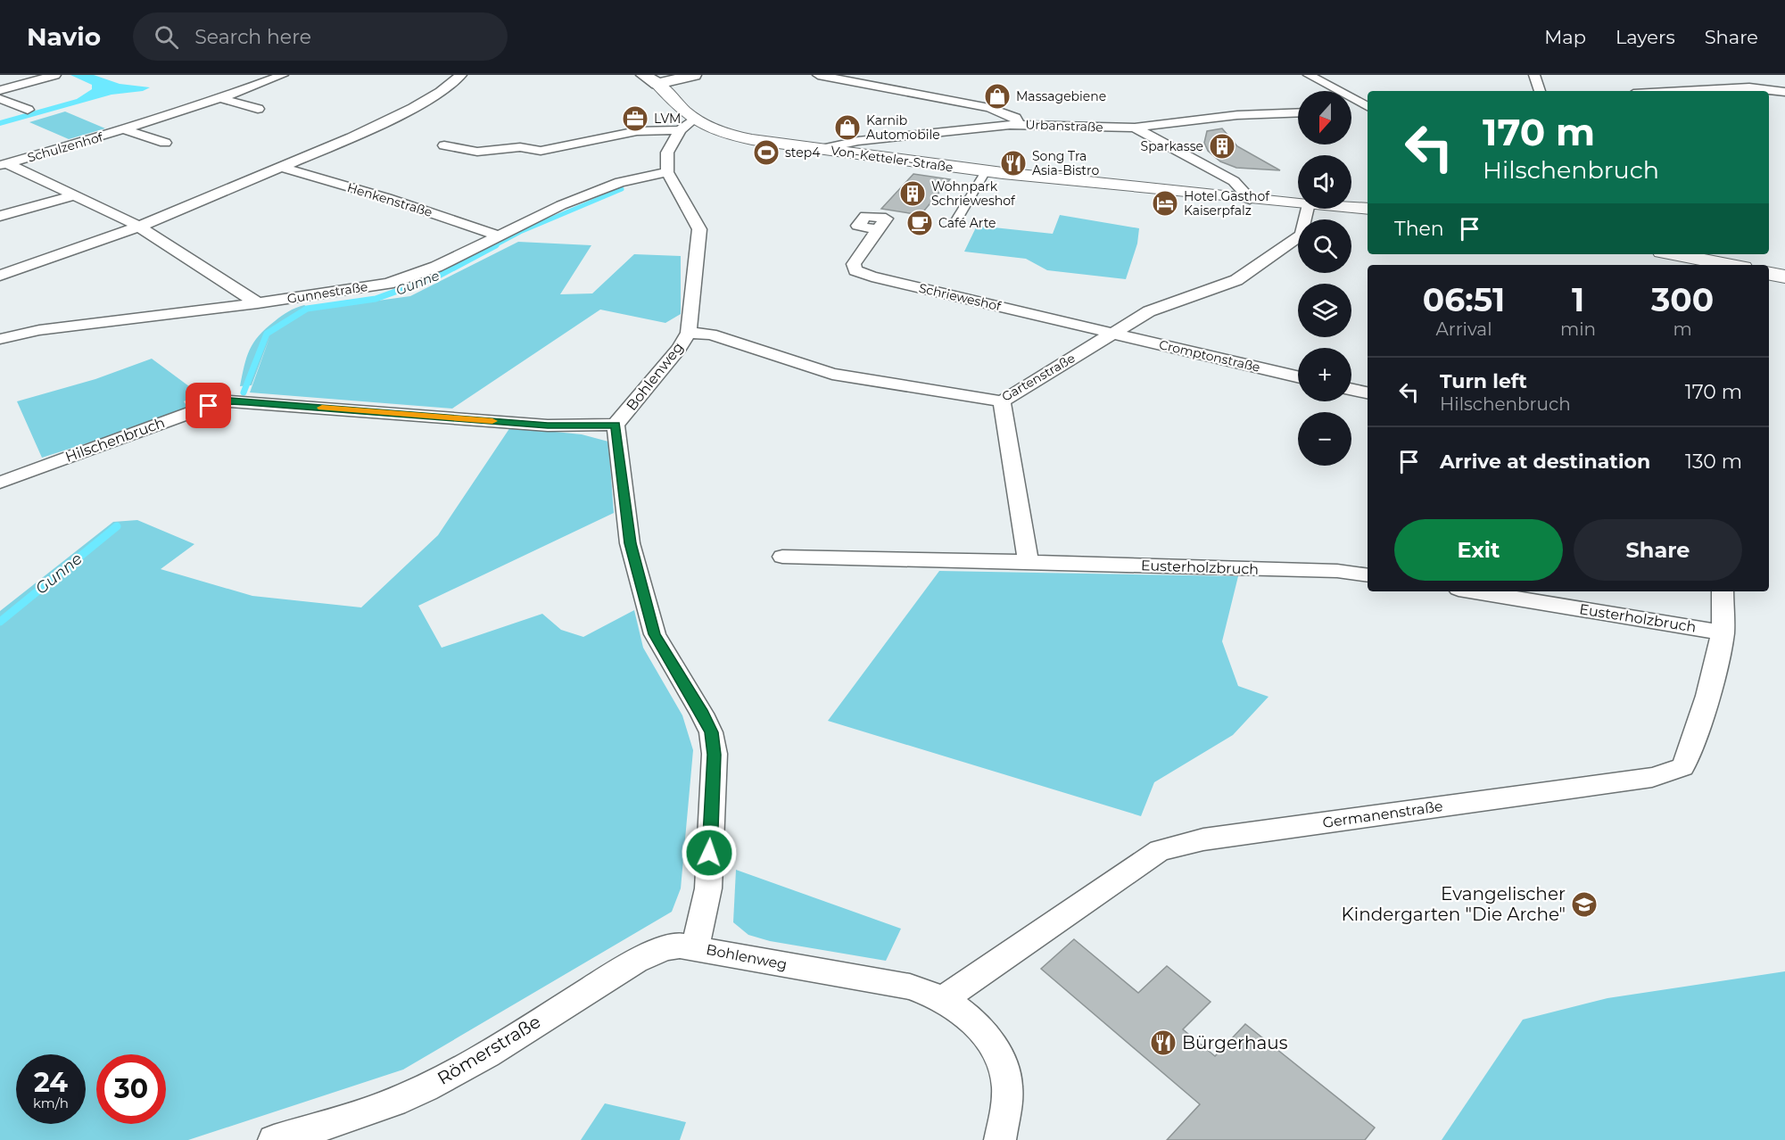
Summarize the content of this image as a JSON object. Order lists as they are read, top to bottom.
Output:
{
  "streets": {
    "street": [
      "Urbanstraße",
      "Schulzenhof",
      "Von-Ketteler-Straße",
      "Henkenstraße",
      "Gunnestraße",
      "Schrieweshof",
      "Cromptonstraße",
      "Bohlenweg",
      "Gartenstraße",
      "Hilschenbruch",
      "Eusterholzbruch",
      "Germanenstraße",
      "Römerstraße"
    ]
  },
  "crossings": [
    ["Urbanstraße", "Von-Ketteler-Straße"],
    ["Henkenstraße", "Gunnestraße"],
    ["Gunnestraße", "Bohlenweg"],
    ["Schrieweshof", "Cromptonstraße"],
    ["Schrieweshof", "Gartenstraße"],
    ["Cromptonstraße", "Gartenstraße"],
    ["Bohlenweg", "Gartenstraße"],
    ["Bohlenweg", "Hilschenbruch"],
    ["Bohlenweg", "Germanenstraße"],
    ["Bohlenweg", "Römerstraße"],
    ["Eusterholzbruch", "Germanenstraße"]
  ],
  "water": ["Gunne"],
  "places": {
    "shop": ["Massagebiene", "Karnib Automobile"],
    "office": ["LVM"],
    "building": ["Sparkasse", "Wohnpark Schrieweshof"],
    "sports": ["step4"],
    "restaurant": ["Song Tra Asia-Bistro", "Bürgerhaus"],
    "hotel": ["Hotel Gasthof Kaiserpfalz"],
    "cafe": ["Café Arte"],
    "school or university": ["Evangelischer Kindergarten \"Die Arche\""]
  },
  "north": "bottom",
  "page": {
    "header": "Navio",
    "search": "Search here",
    "nav": ["Map", "Layers", "Share"],
    "map_buttons": ["+", "−"],
    "turn": ["170 m", "Hilschenbruch"],
    "then": "Then",
    "eta": [
      "06:51",
      "Arrival",
      "1",
      "min",
      "300",
      "m"
    ],
    "list": [
      {
        "name": "Turn left",
        "note": "Hilschenbruch",
        "value": "170 m"
      },
      {
        "name": "Arrive at destination",
        "value": "130 m"
      }
    ],
    "buttons": ["Exit", "Share"],
    "speed": "24 km/h",
    "limit": "30"
  }
}
